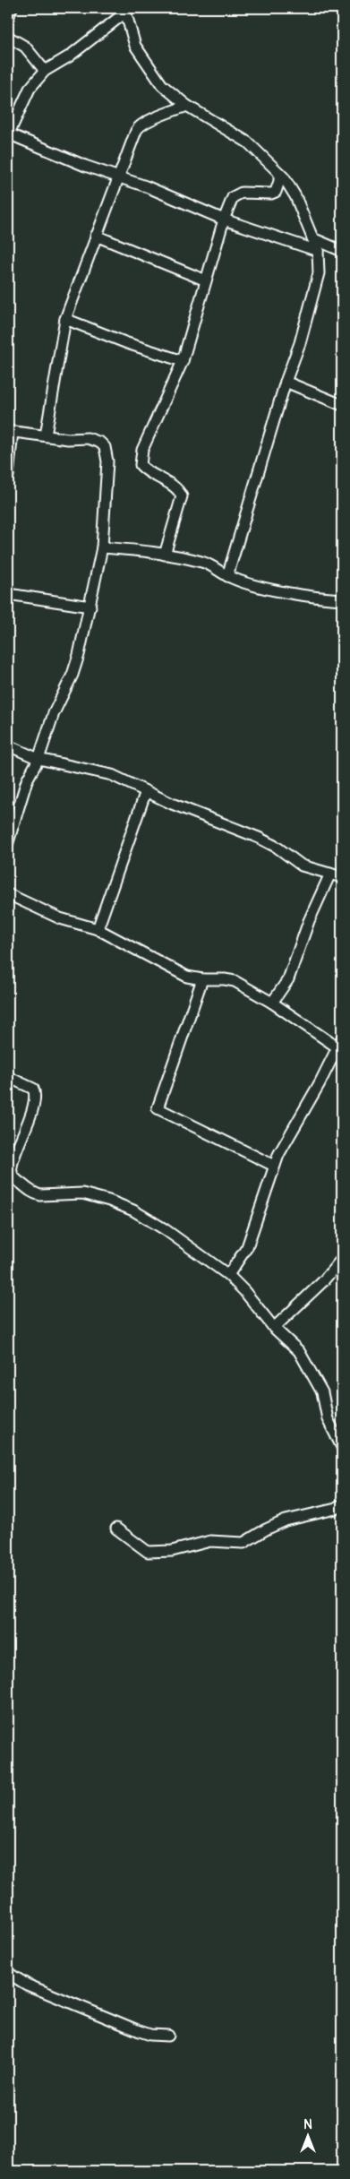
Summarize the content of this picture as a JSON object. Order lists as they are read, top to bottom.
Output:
{
  "north": "top"
}
